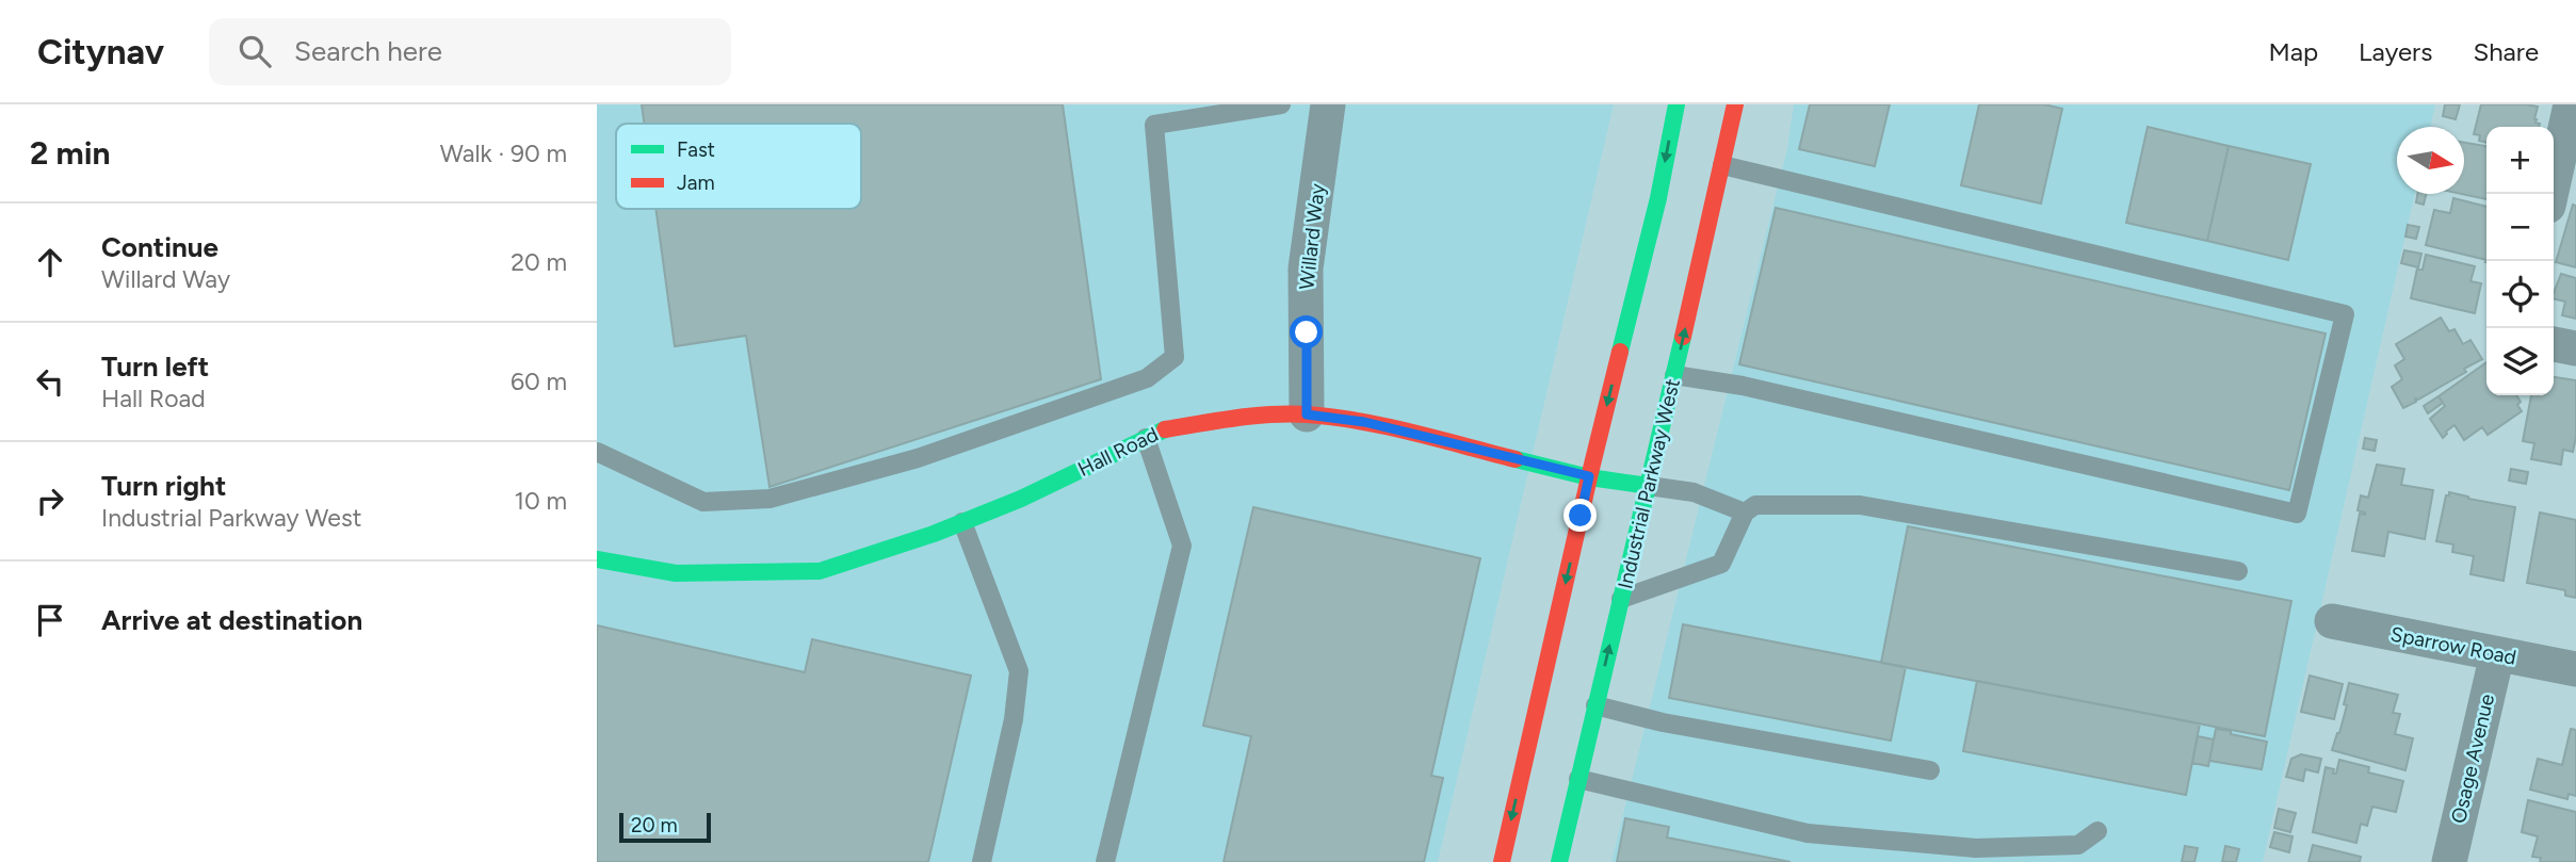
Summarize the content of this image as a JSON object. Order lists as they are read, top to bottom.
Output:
{
  "streets": {
    "main road": ["Hall Road", "Industrial Parkway West"],
    "street": ["Willard Way", "Sparrow Road", "Osage Avenue"]
  },
  "crossings": [
    ["Willard Way", "Hall Road"],
    ["Hall Road", "Industrial Parkway West"],
    ["Sparrow Road", "Osage Avenue"]
  ],
  "legend": ["Fast", "Jam"],
  "scale_bar": "20 m",
  "north": "right",
  "page": {
    "header": "Citynav",
    "search": "Search here",
    "nav": ["Map", "Layers", "Share"],
    "heading": ["2 min", "Walk · 90 m"],
    "map_buttons": ["+", "−"],
    "list": [
      ["Continue", "Willard Way", "20 m"],
      ["Turn left", "Hall Road", "60 m"],
      ["Turn right", "Industrial Parkway West", "10 m"],
      "Arrive at destination"
    ],
    "scale": "20 m"
  }
}
